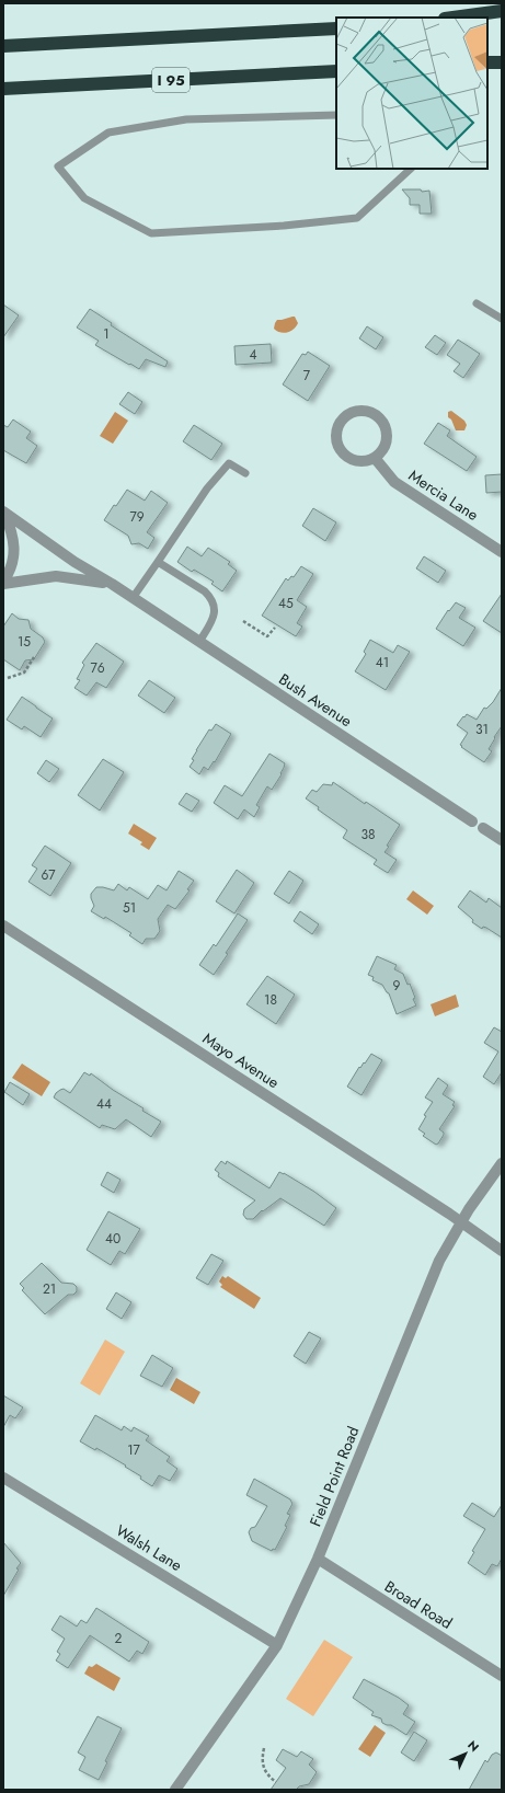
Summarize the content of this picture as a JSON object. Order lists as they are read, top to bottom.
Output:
{
  "streets": {
    "highway": ["I 95"],
    "street": [
      "Mercia Lane",
      "Bush Avenue",
      "Mayo Avenue",
      "Field Point Road",
      "Walsh Lane",
      "Broad Road"
    ]
  },
  "crossings": [
    ["Mayo Avenue", "Field Point Road"],
    ["Field Point Road", "Walsh Lane"],
    ["Field Point Road", "Broad Road"]
  ],
  "house_numbers": [
    "1",
    "4",
    "7",
    "79",
    "45",
    "15",
    "41",
    "76",
    "31",
    "38",
    "67",
    "51",
    "9",
    "18",
    "44",
    "40",
    "21",
    "17",
    "2"
  ],
  "north": "top right"
}
